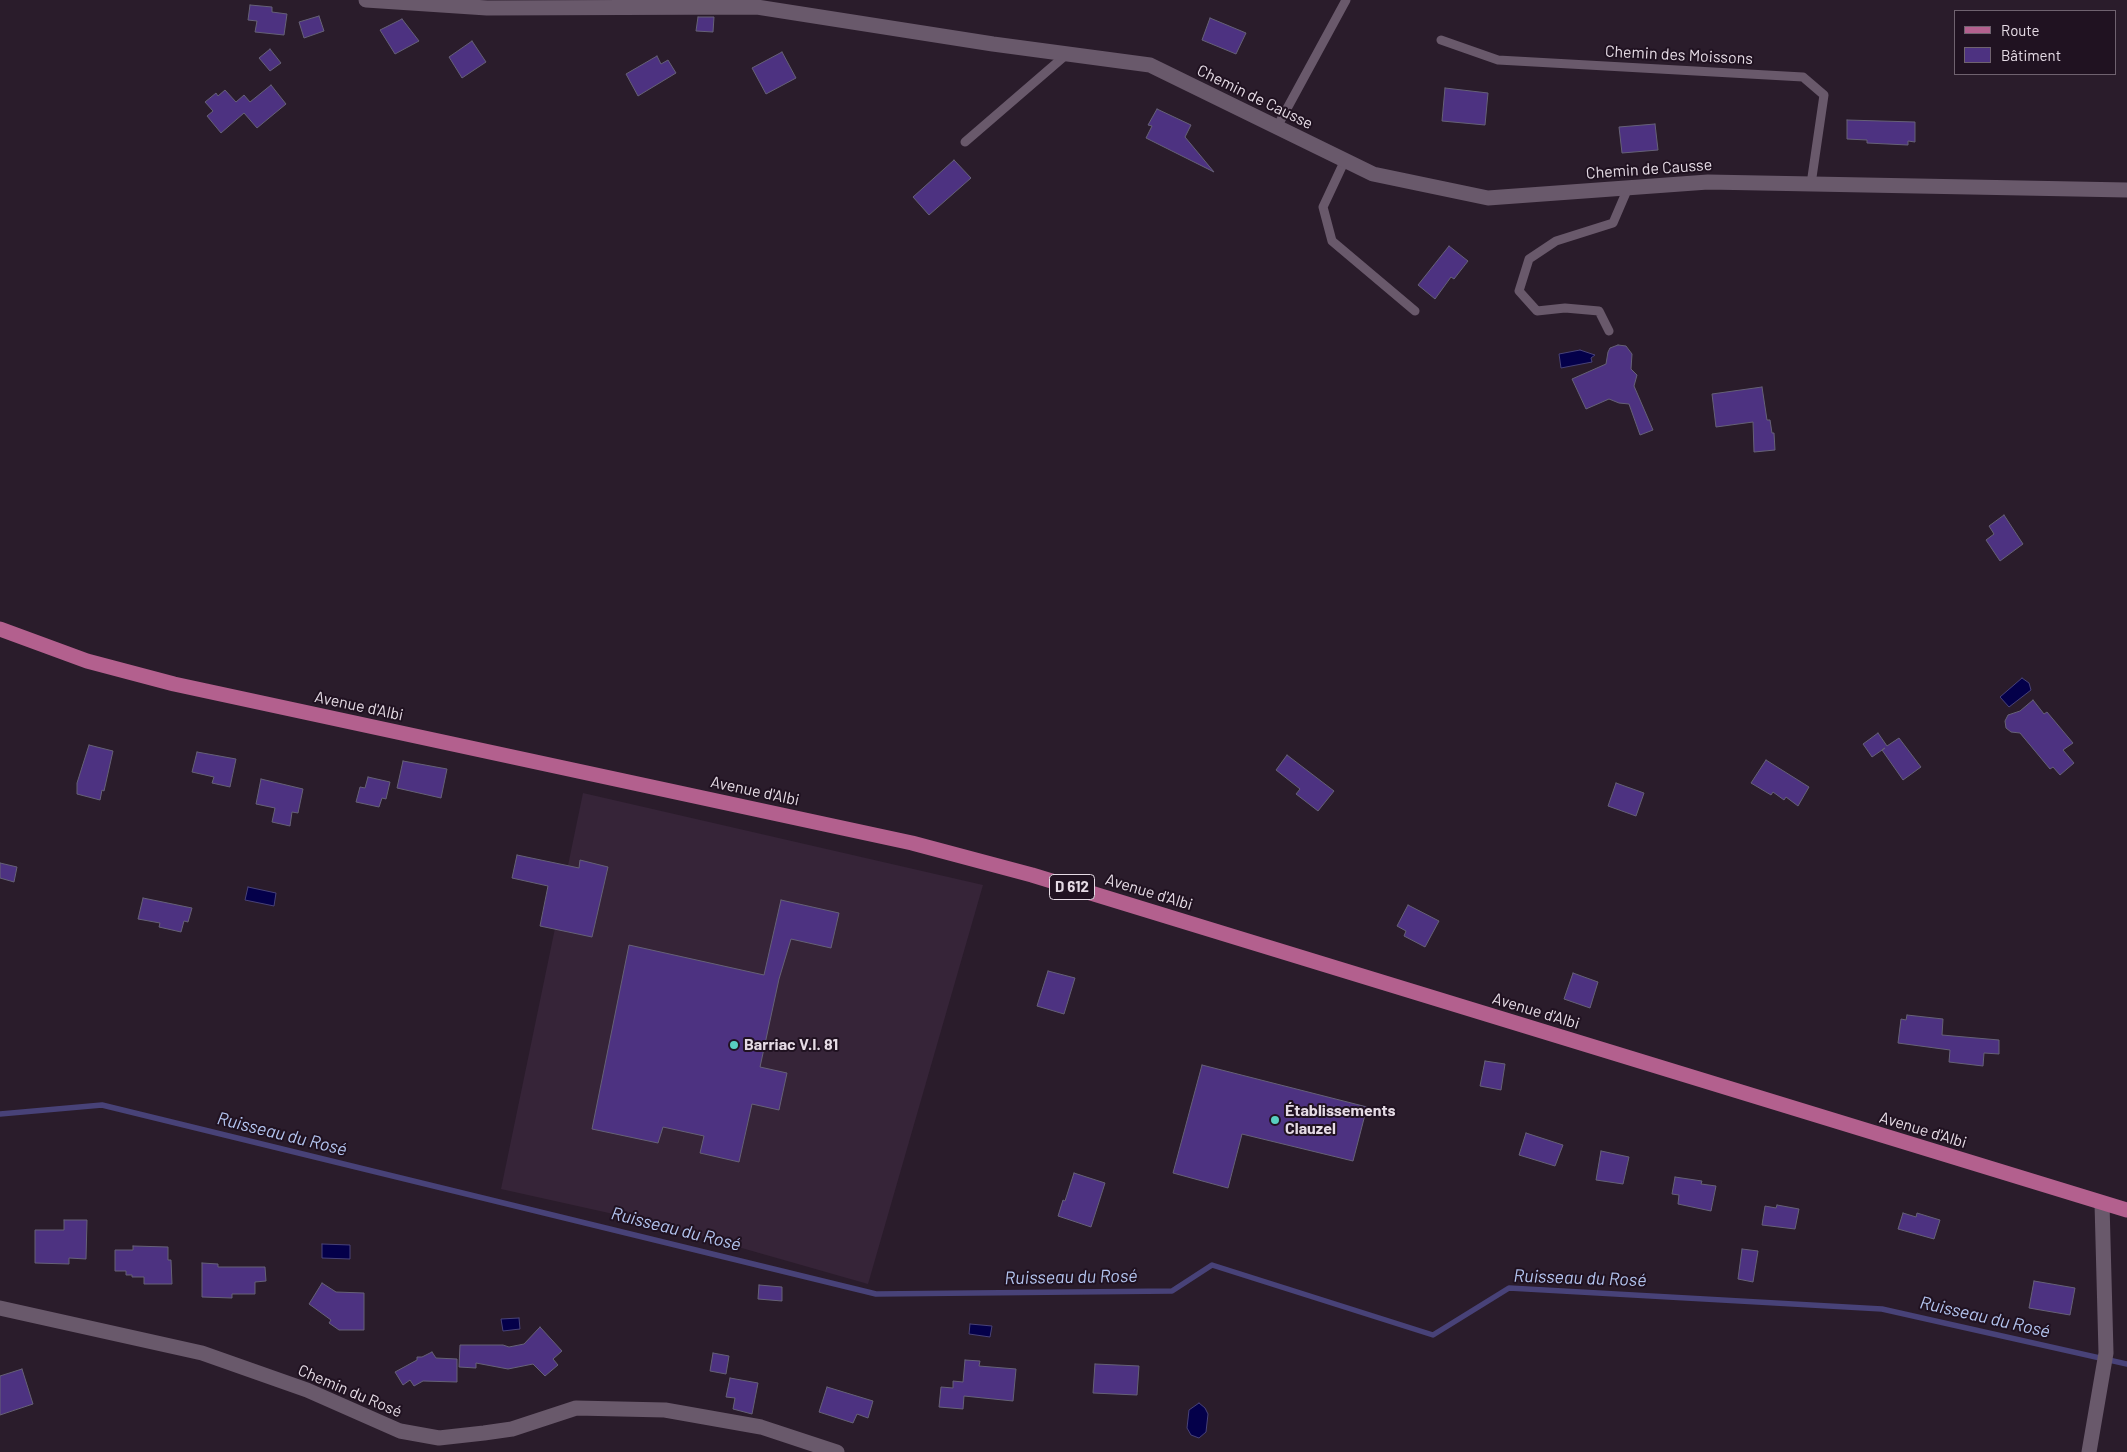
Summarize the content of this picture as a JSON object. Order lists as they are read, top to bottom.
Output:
{
  "streets": {
    "main road": ["Avenue d'Albi", "D 612"],
    "street": ["Chemin de Causse", "Chemin du Rosé"],
    "lane": ["Chemin des Moissons"]
  },
  "crossings": [
    ["Chemin des Moissons", "Chemin de Causse"]
  ],
  "water": ["Ruisseau du Rosé"],
  "places": ["Barriac V.I. 81", "Établissements Clauzel"],
  "legend": ["Route", "Bâtiment"]
}
